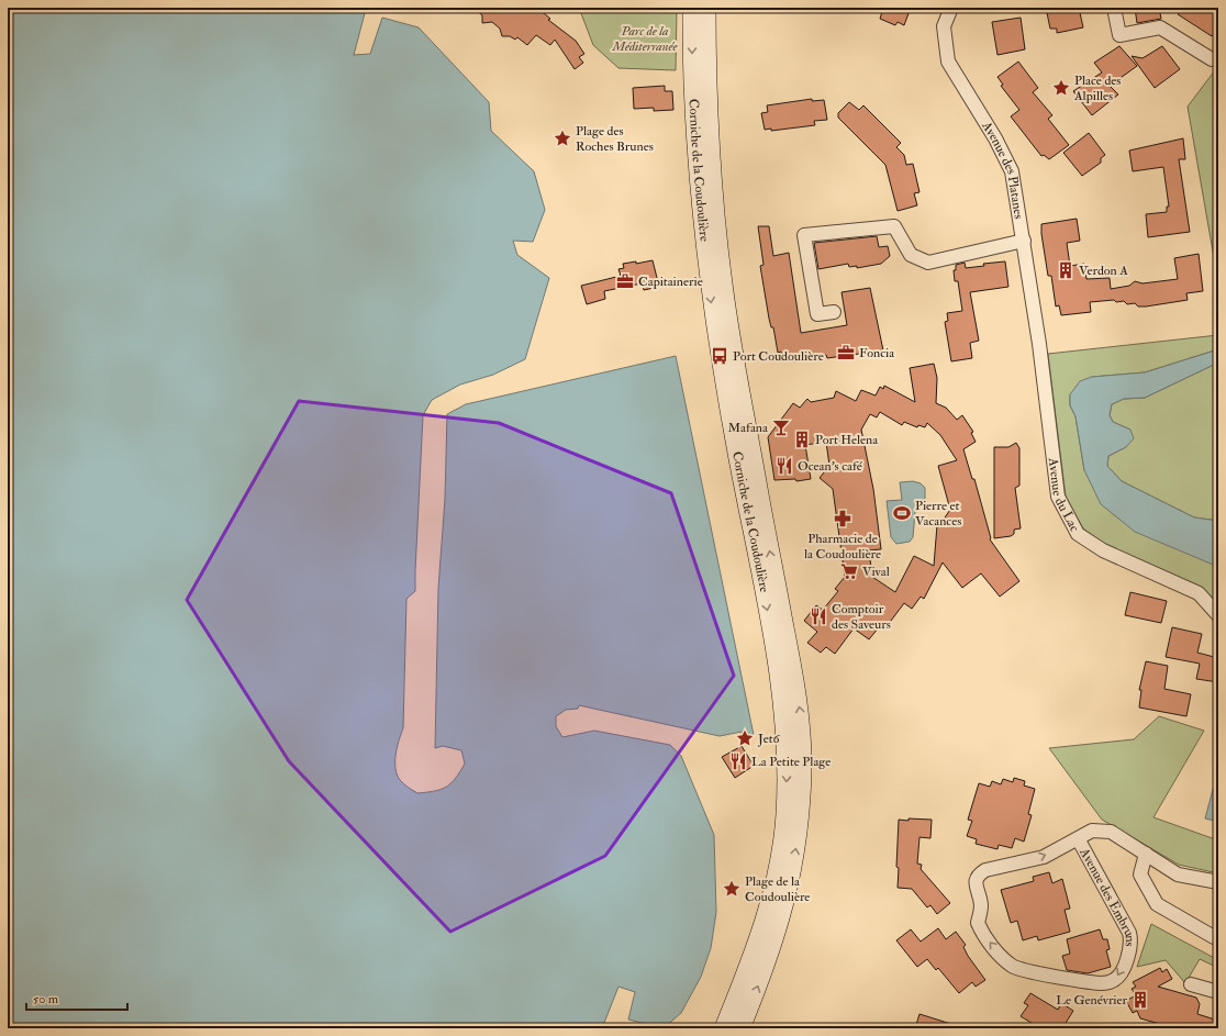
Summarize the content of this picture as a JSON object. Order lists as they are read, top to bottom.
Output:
{
  "streets": {
    "main road": ["Corniche de la Coudoulière"],
    "street": ["Avenue des Platanes", "Avenue du Lac", "Avenue des Embruns"]
  },
  "crossings": [
    ["Avenue des Platanes", "Avenue du Lac"]
  ],
  "parks": ["Parc de la Méditerranée"],
  "places": {
    "place": [
      "Place des Alpilles",
      "Plage des Roches Brunes",
      "Jet6",
      "Plage de la Coudoulière"
    ],
    "building": ["Verdon A", "Port Helena", "Le Genévrier"],
    "office": ["Capitainerie", "Foncia"],
    "bus stop": ["Port Coudoulière"],
    "bar": ["Mafana"],
    "restaurant": ["Ocean's café", "Comptoir des Saveurs", "La Petite Plage"],
    "sports": ["Pierre et Vacances"],
    "pharmacy": ["Pharmacie de la Coudoulière"],
    "supermarket": ["Vival"]
  },
  "scale_bar": "50 m"
}
